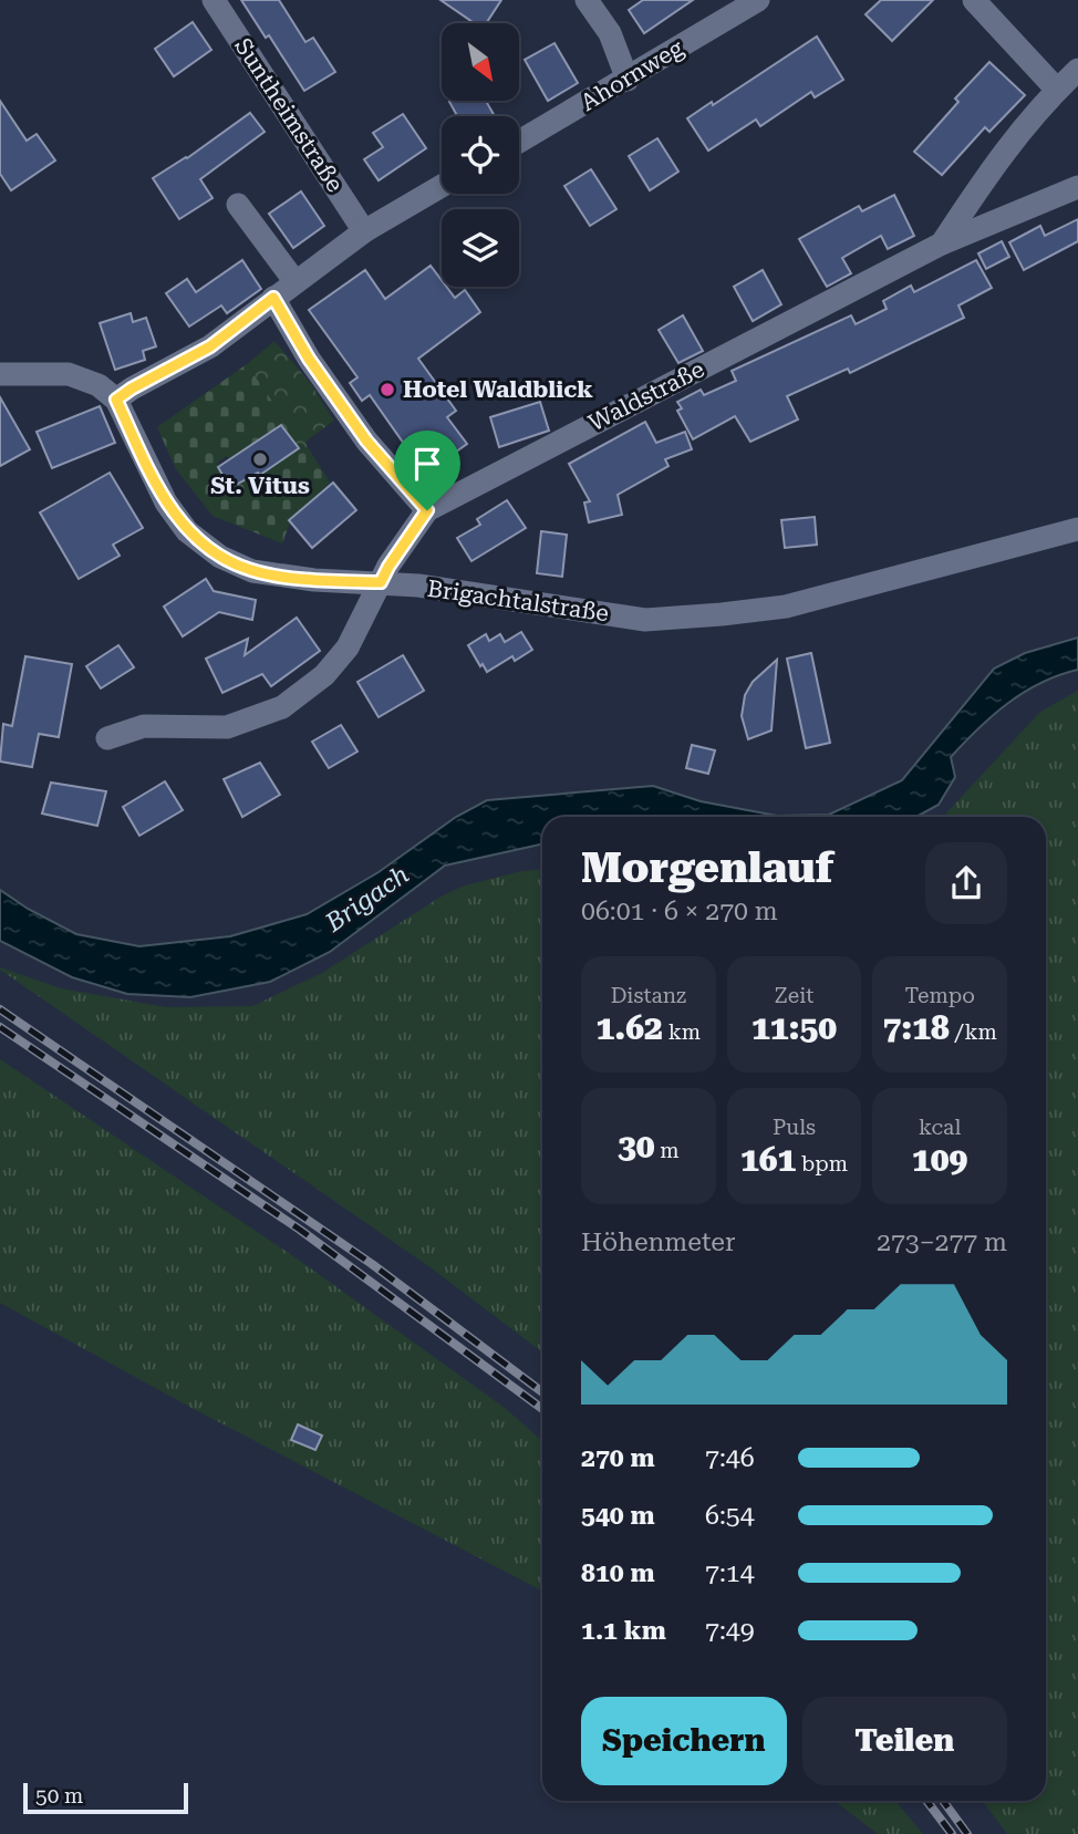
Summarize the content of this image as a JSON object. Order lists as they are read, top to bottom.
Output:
{
  "streets": {
    "street": [
      "Ahornweg",
      "Suntheimstraße",
      "Waldstraße",
      "Brigachtalstraße"
    ]
  },
  "crossings": [
    ["Waldstraße", "Brigachtalstraße"]
  ],
  "water": ["Brigach"],
  "places": ["Hotel Waldblick", "St. Vitus"],
  "scale_bar": "50 m",
  "north": "bottom right",
  "page": {
    "heading": ["Morgenlauf", "06:01 · 6 × 270 m"],
    "stats": [
      ["Distanz", "1.62 km"],
      ["Zeit", "11:50"],
      ["Tempo", "7:18 /km"],
      ["30 m"],
      ["Puls", "161 bpm"],
      ["kcal", "109"]
    ],
    "chart": ["Höhenmeter", "273–277 m"],
    "list": [
      {
        "name": "270 m",
        "note": "7:46"
      },
      {
        "name": "540 m",
        "note": "6:54"
      },
      {
        "name": "810 m",
        "note": "7:14"
      },
      {
        "name": "1.1 km",
        "note": "7:49"
      }
    ],
    "buttons": ["Speichern", "Teilen"],
    "scale": "50 m"
  }
}
